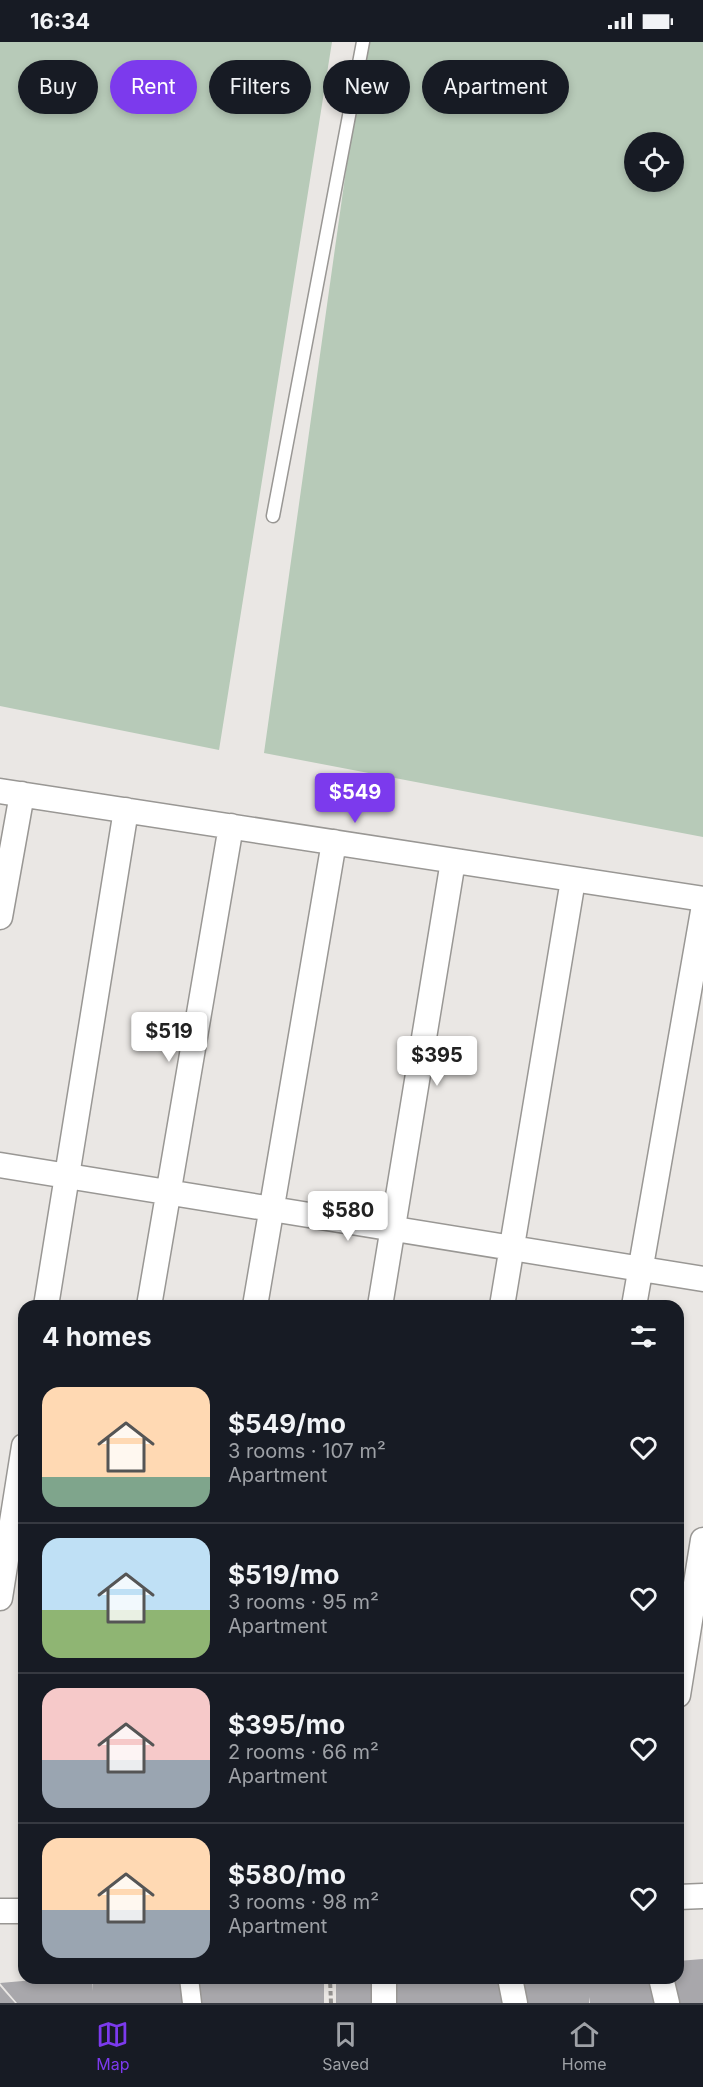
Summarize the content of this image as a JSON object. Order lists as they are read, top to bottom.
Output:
{
  "page": {
    "status": "16:34",
    "chip": [
      "Buy",
      "Rent",
      "Filters",
      "New",
      "Apartment"
    ],
    "price": [
      "$549",
      "$519",
      "$395",
      "$580"
    ],
    "heading": "4 homes",
    "list": [
      {
        "name": "$549/mo",
        "note": "3 rooms · 107 m² · Apartment"
      },
      {
        "name": "$519/mo",
        "note": "3 rooms · 95 m² · Apartment"
      },
      {
        "name": "$395/mo",
        "note": "2 rooms · 66 m² · Apartment"
      },
      {
        "name": "$580/mo",
        "note": "3 rooms · 98 m² · Apartment"
      }
    ],
    "tabs": ["Map", "Saved", "Home"]
  }
}
